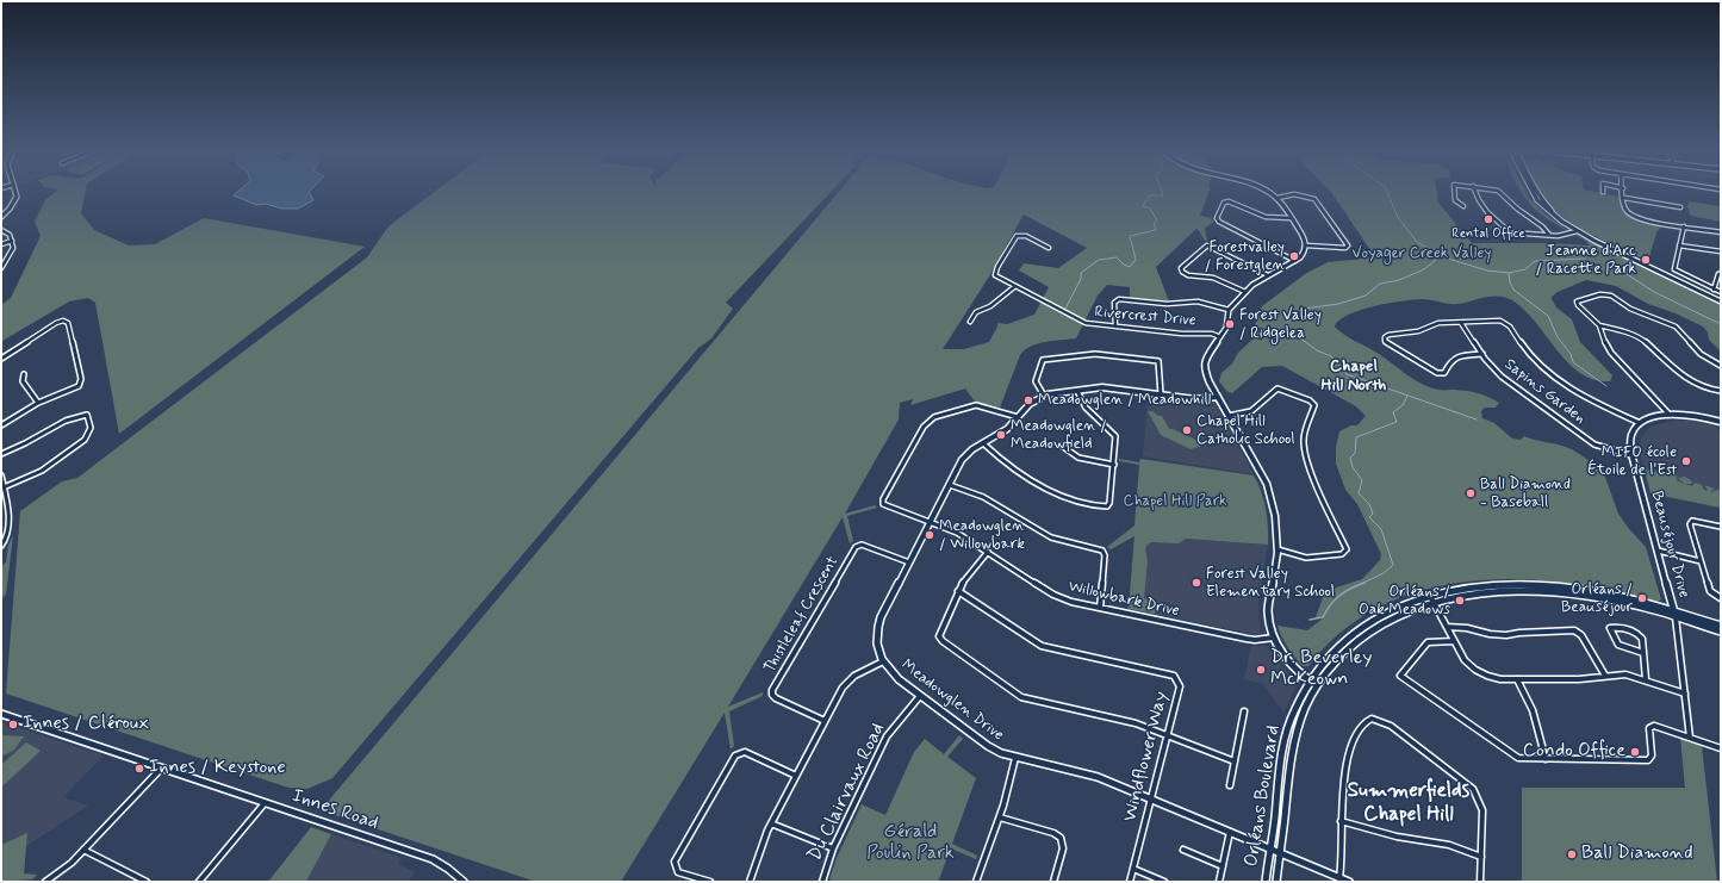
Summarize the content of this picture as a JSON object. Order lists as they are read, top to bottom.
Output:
{
  "streets": {
    "street": [
      "Rivercrest Drive",
      "Sapins Garden",
      "Beauséjour Drive",
      "Willowbark Drive",
      "Thistleleaf Crescent",
      "Meadowglen Drive",
      "Windflower Way",
      "Du Clairvaux Road",
      "Orléans Boulevard",
      "Innes Road"
    ]
  },
  "crossings": [
    ["Sapins Garden", "Beauséjour Drive"],
    ["Beauséjour Drive", "Orléans Boulevard"],
    ["Willowbark Drive", "Meadowglen Drive"],
    ["Thistleleaf Crescent", "Meadowglen Drive"],
    ["Meadowglen Drive", "Windflower Way"],
    ["Meadowglen Drive", "Du Clairvaux Road"],
    ["Meadowglen Drive", "Orléans Boulevard"]
  ],
  "districts": ["Chapel Hill North", "Summerfields Chapel Hill"],
  "parks": ["Voyager Creek Valley", "Chapel Hill Park", "Gérald Poulin Park"],
  "places": [
    "Rental Office",
    "Forestvalley / Forestglen",
    "Jeanne d'Arc / Racette Park",
    "Forest Valley / Ridgelea",
    "Meadowglen / Meadowhill",
    "Chapel Hill Catholic School",
    "Meadowglen / Meadowfield",
    "MIFO école Étoile de l'Est",
    "Ball Diamond - Baseball",
    "Meadowglen / Willowbark",
    "Forest Valley Elementary School",
    "Orléans / Beauséjour",
    "Orléans / Oak Meadows",
    "Dr. Beverley McKeown",
    "Innes / Cléroux",
    "Condo Office",
    "Innes / Keystone",
    "Ball Diamond"
  ]
}
